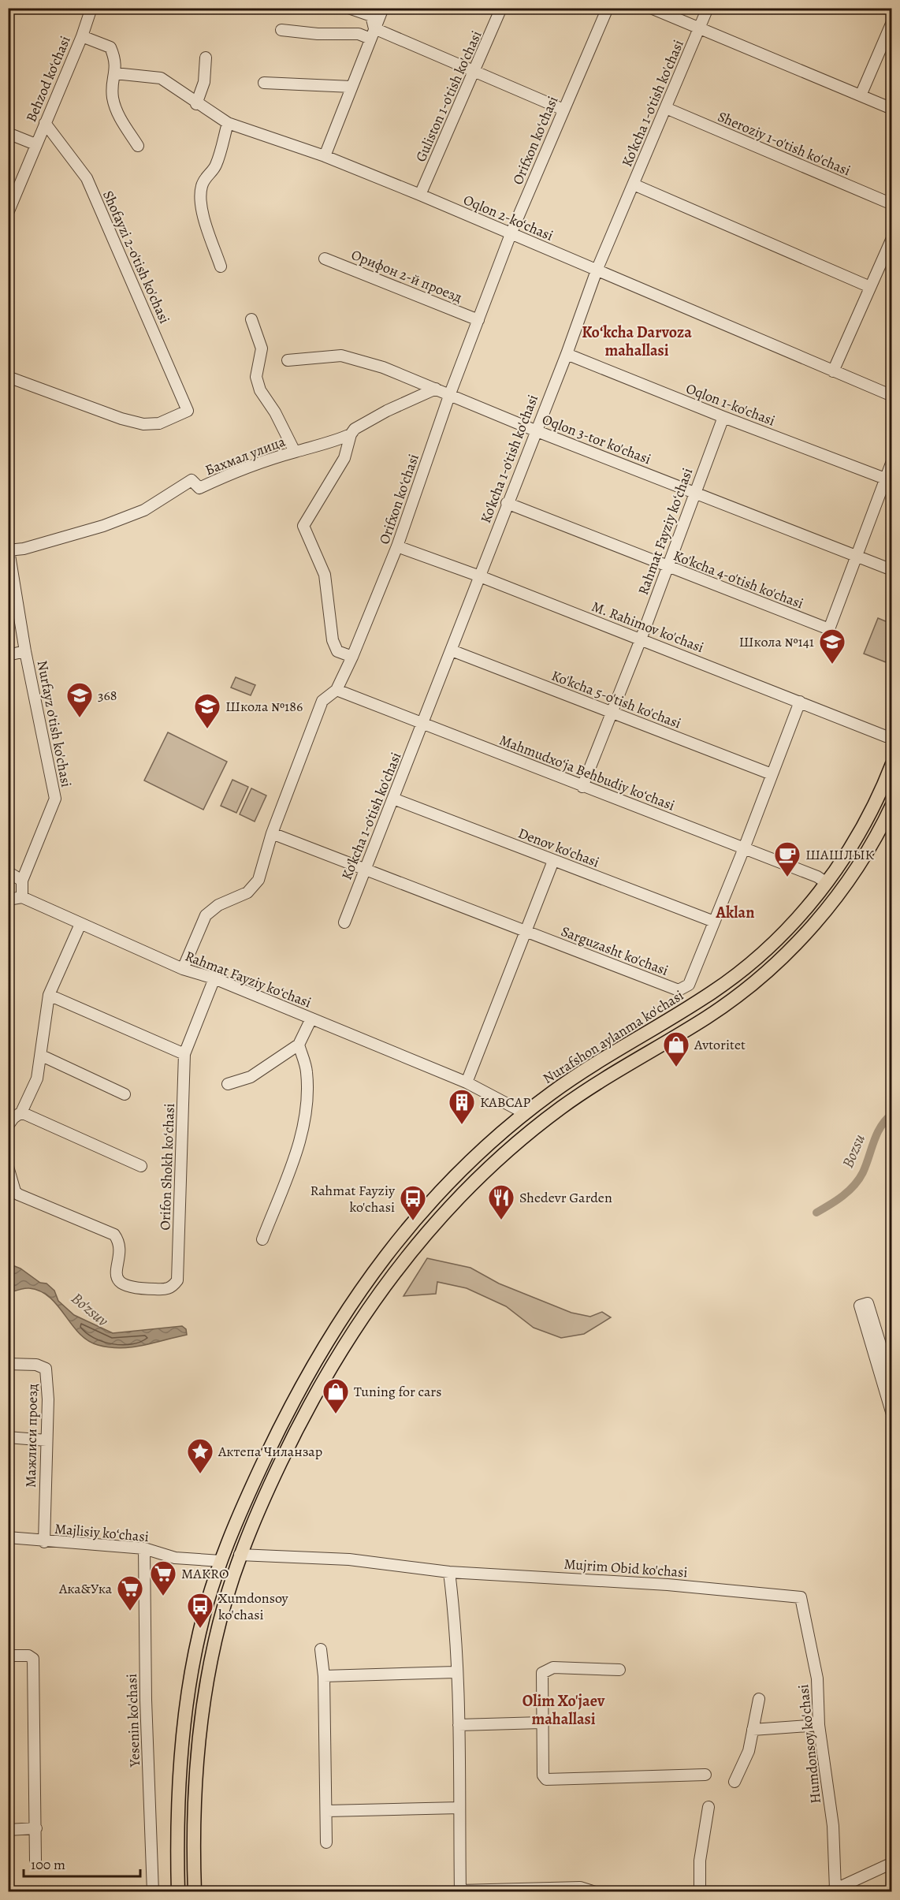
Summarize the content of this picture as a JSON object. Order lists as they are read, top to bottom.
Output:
{
  "streets": {
    "main road": ["Nurafshon aylanma ko'chasi"],
    "street": [
      "Behzod ko‘chasi",
      "Guliston 1-o'tish ko'chasi",
      "Ko'kcha 1-o'tish ko'chasi",
      "Orifxon koʻchasi",
      "Sheroziy 1-o'tish ko'chasi",
      "Oqlon 2-ko‘chasi",
      "Shofayzi 2-o'tish ko'chasi",
      "Орифон 2-й проезд",
      "Oqlon 1-ko'chasi",
      "Oqlon 3-tor ko'chasi",
      "Бахмал улица",
      "Rahmat Fayziy koʻchasi",
      "Ko'kcha 4-o'tish ko'chasi",
      "M. Rahimov ko'chasi",
      "Ko'kcha 5-o'tish ko'chasi",
      "Nurfayz o'tish ko'chasi",
      "Mahmudxoʻja Behbudiy koʻchasi",
      "Denov ko'chasi",
      "Sarguzasht ko'chasi",
      "Orifon Shokh koʻchasi",
      "Мажлиси проезд",
      "Majlisiy koʻchasi",
      "Mujrim Obid ko'chasi",
      "Yesenin ko'chasi",
      "Humdonsoy ko'chasi"
    ]
  },
  "crossings": [
    ["Behzod ko‘chasi", "Shofayzi 2-o'tish ko'chasi"],
    ["Guliston 1-o'tish ko'chasi", "Oqlon 2-ko‘chasi"],
    ["Ko'kcha 1-o'tish ko'chasi", "Sheroziy 1-o'tish ko'chasi"],
    ["Ko'kcha 1-o'tish ko'chasi", "Oqlon 2-ko‘chasi"],
    ["Ko'kcha 1-o'tish ko'chasi", "Oqlon 1-ko'chasi"],
    ["Ko'kcha 1-o'tish ko'chasi", "Oqlon 3-tor ko'chasi"],
    ["Ko'kcha 1-o'tish ko'chasi", "Ko'kcha 4-o'tish ko'chasi"],
    ["Ko'kcha 1-o'tish ko'chasi", "M. Rahimov ko'chasi"],
    ["Ko'kcha 1-o'tish ko'chasi", "Ko'kcha 5-o'tish ko'chasi"],
    ["Ko'kcha 1-o'tish ko'chasi", "Mahmudxoʻja Behbudiy koʻchasi"],
    ["Ko'kcha 1-o'tish ko'chasi", "Denov ko'chasi"],
    ["Ko'kcha 1-o'tish ko'chasi", "Sarguzasht ko'chasi"],
    ["Orifxon koʻchasi", "Oqlon 2-ko‘chasi"],
    ["Orifxon koʻchasi", "Орифон 2-й проезд"],
    ["Orifxon koʻchasi", "Oqlon 3-tor ko'chasi"],
    ["Orifxon koʻchasi", "Rahmat Fayziy koʻchasi"],
    ["Orifxon koʻchasi", "M. Rahimov ko'chasi"],
    ["Orifxon koʻchasi", "Mahmudxoʻja Behbudiy koʻchasi"],
    ["Orifxon koʻchasi", "Sarguzasht ko'chasi"],
    ["Oqlon 1-ko'chasi", "Rahmat Fayziy koʻchasi"],
    ["Oqlon 3-tor ko'chasi", "Бахмал улица"],
    ["Oqlon 3-tor ko'chasi", "Rahmat Fayziy koʻchasi"],
    ["Oqlon 3-tor ko'chasi", "Ko'kcha 4-o'tish ko'chasi"],
    ["Бахмал улица", "Nurfayz o'tish ko'chasi"],
    ["Rahmat Fayziy koʻchasi", "Ko'kcha 4-o'tish ko'chasi"],
    ["Rahmat Fayziy koʻchasi", "M. Rahimov ko'chasi"],
    ["Rahmat Fayziy koʻchasi", "Ko'kcha 5-o'tish ko'chasi"],
    ["Rahmat Fayziy koʻchasi", "Nurfayz o'tish ko'chasi"],
    ["Rahmat Fayziy koʻchasi", "Mahmudxoʻja Behbudiy koʻchasi"],
    ["Rahmat Fayziy koʻchasi", "Nurafshon aylanma ko'chasi"],
    ["Rahmat Fayziy koʻchasi", "Orifon Shokh koʻchasi"],
    ["M. Rahimov ko'chasi", "Sarguzasht ko'chasi"],
    ["Ko'kcha 5-o'tish ko'chasi", "Sarguzasht ko'chasi"],
    ["Mahmudxoʻja Behbudiy koʻchasi", "Sarguzasht ko'chasi"],
    ["Mahmudxoʻja Behbudiy koʻchasi", "Nurafshon aylanma ko'chasi"],
    ["Denov ko'chasi", "Sarguzasht ko'chasi"],
    ["Nurafshon aylanma ko'chasi", "Majlisiy koʻchasi"],
    ["Мажлиси проезд", "Majlisiy koʻchasi"],
    ["Majlisiy koʻchasi", "Yesenin ko'chasi"],
    ["Mujrim Obid ko'chasi", "Humdonsoy ko'chasi"]
  ],
  "districts": ["Koʻkcha Darvoza mahallasi", "Aklan", "Olim Xo'jaev mahallasi"],
  "water": ["Bozsu", "Bo'zsuv"],
  "places": {
    "school or university": ["Школа №141", "368", "Школа №186"],
    "cafe": ["ШАШЛЫК"],
    "shop": ["Avtoritet", "Tuning for cars"],
    "building": ["КАВСАР"],
    "restaurant": ["Shedevr Garden"],
    "bus stop": ["Rahmat Fayziy ko'chasi", "Xumdonsoy ko'chasi"],
    "place": ["Актепа Чиланзар"],
    "supermarket": ["MAKRO", "Ака&Ука"]
  },
  "scale_bar": "100 m"
}
